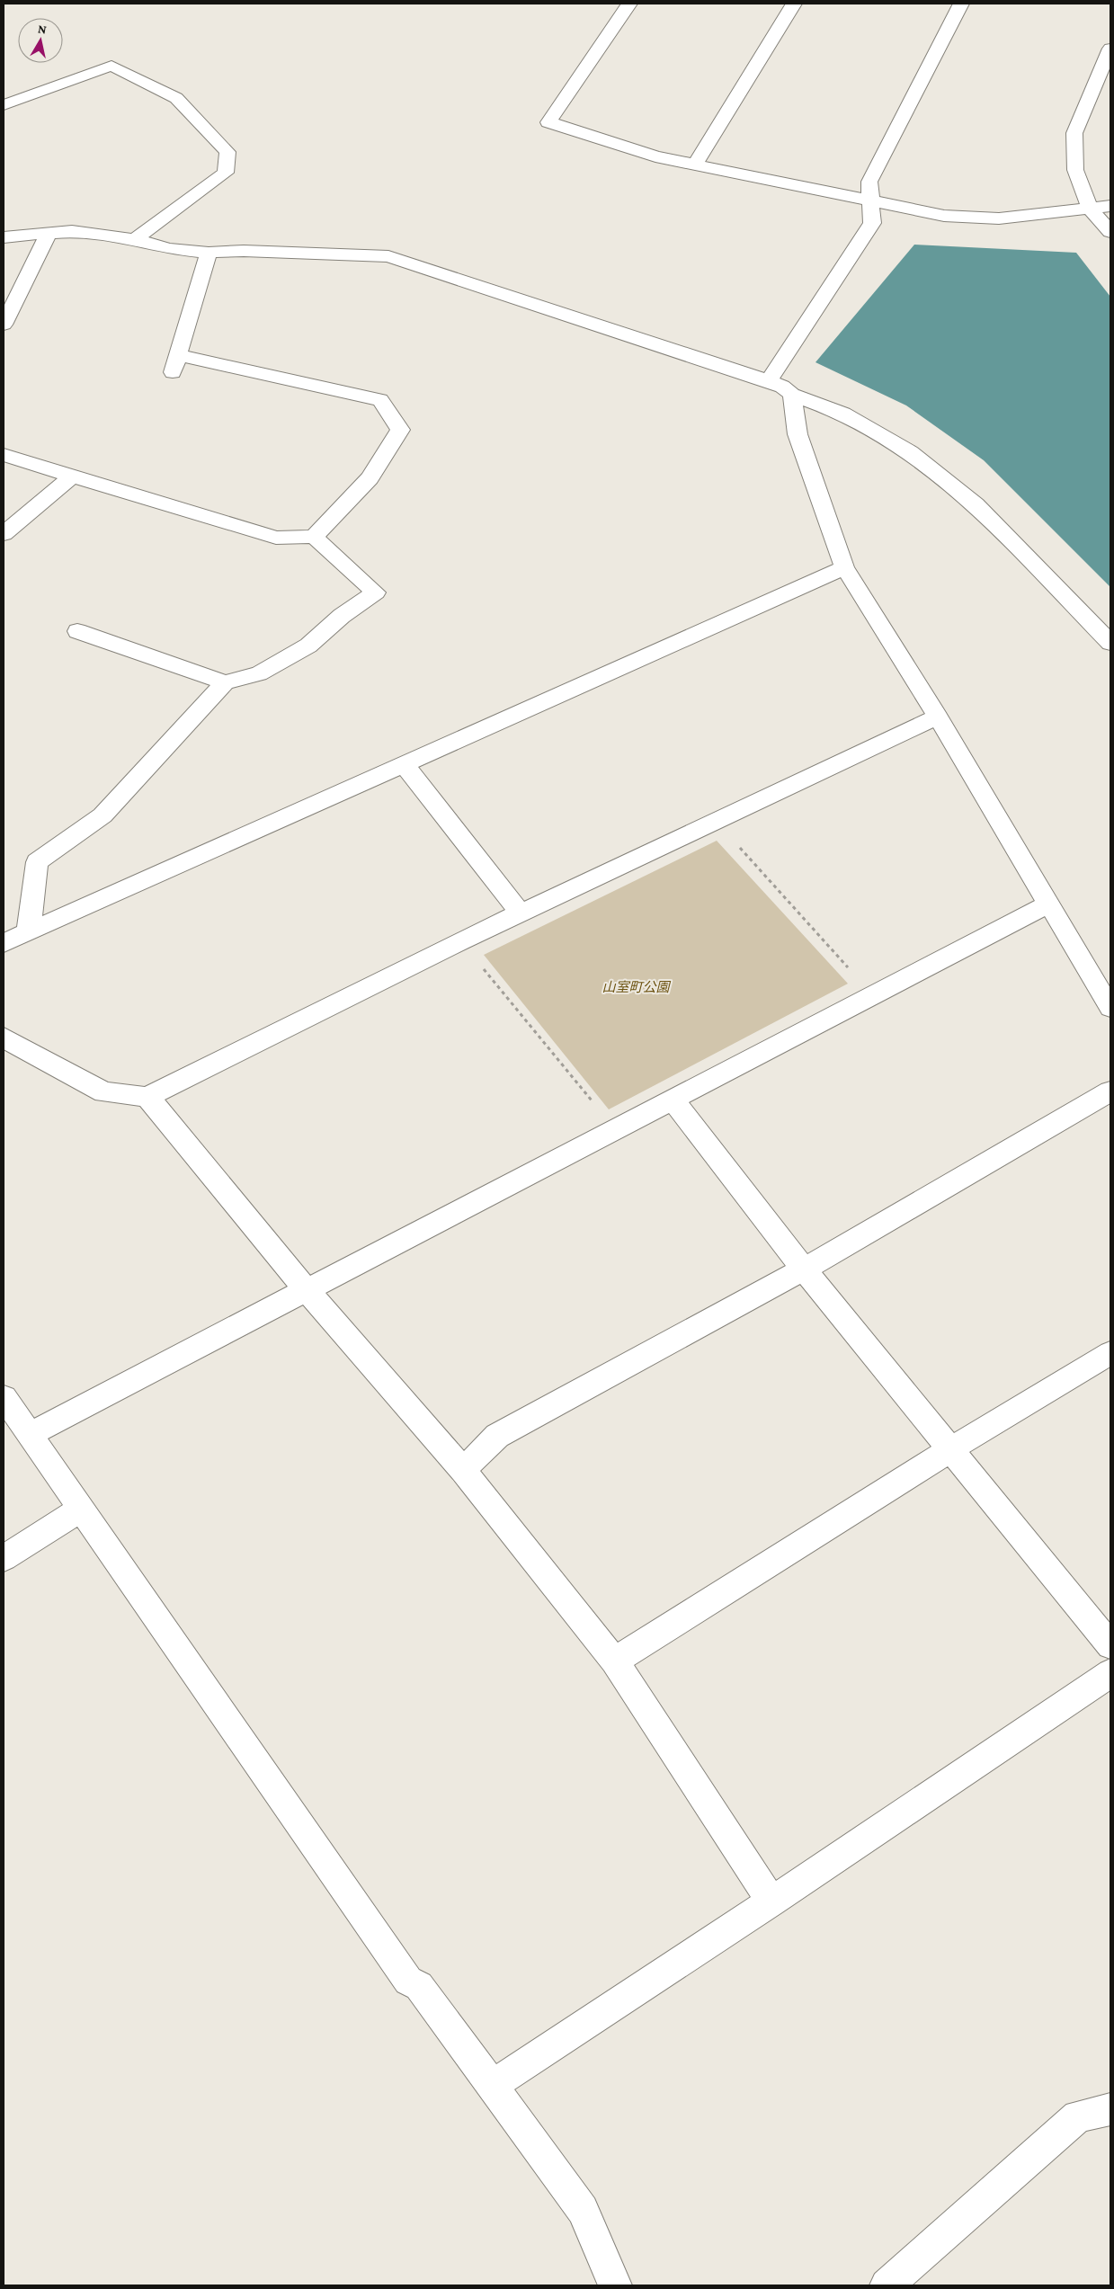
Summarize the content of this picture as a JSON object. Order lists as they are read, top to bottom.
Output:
{
  "parks": ["山室町公園"],
  "north": "top"
}
